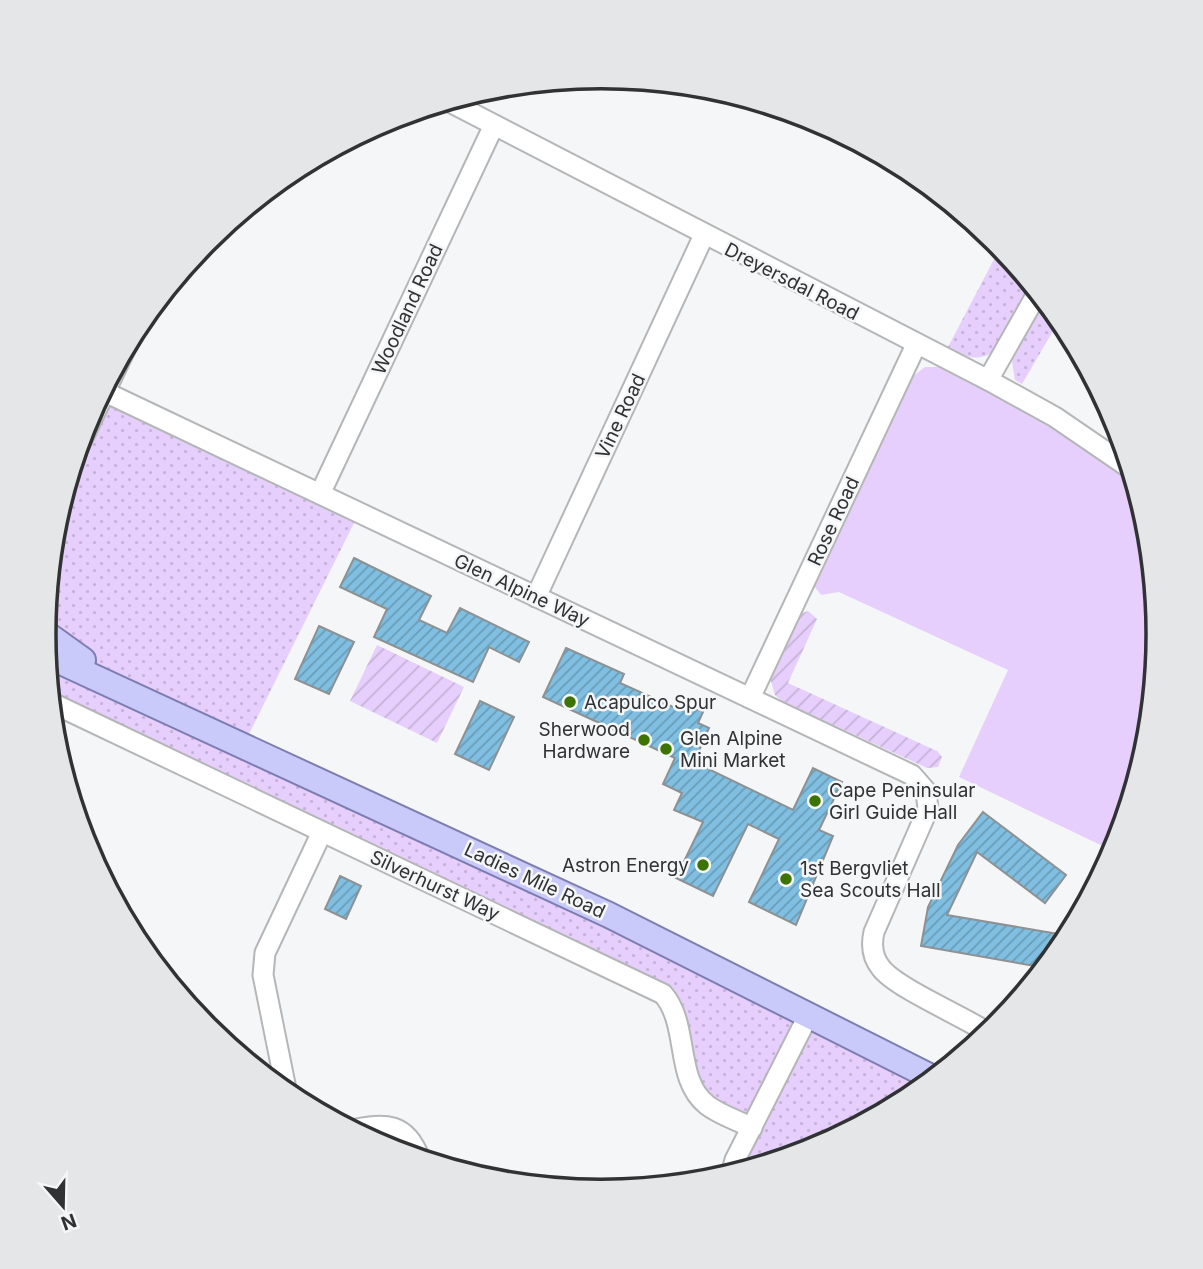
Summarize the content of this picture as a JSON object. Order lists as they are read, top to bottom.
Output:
{
  "streets": {
    "main road": ["Ladies Mile Road"],
    "street": [
      "Dreyersdal Road",
      "Woodland Road",
      "Vine Road",
      "Rose Road",
      "Glen Alpine Way",
      "Silverhurst Way"
    ]
  },
  "crossings": [
    ["Dreyersdal Road", "Woodland Road"],
    ["Dreyersdal Road", "Vine Road"],
    ["Dreyersdal Road", "Rose Road"],
    ["Woodland Road", "Glen Alpine Way"],
    ["Vine Road", "Glen Alpine Way"],
    ["Rose Road", "Glen Alpine Way"]
  ],
  "places": [
    "Acapulco Spur",
    "Sherwood Hardware",
    "Glen Alpine Mini Market",
    "Cape Peninsular Girl Guide Hall",
    "Astron Energy",
    "1st Bergvliet Sea Scouts Hall"
  ],
  "north": "bottom"
}
